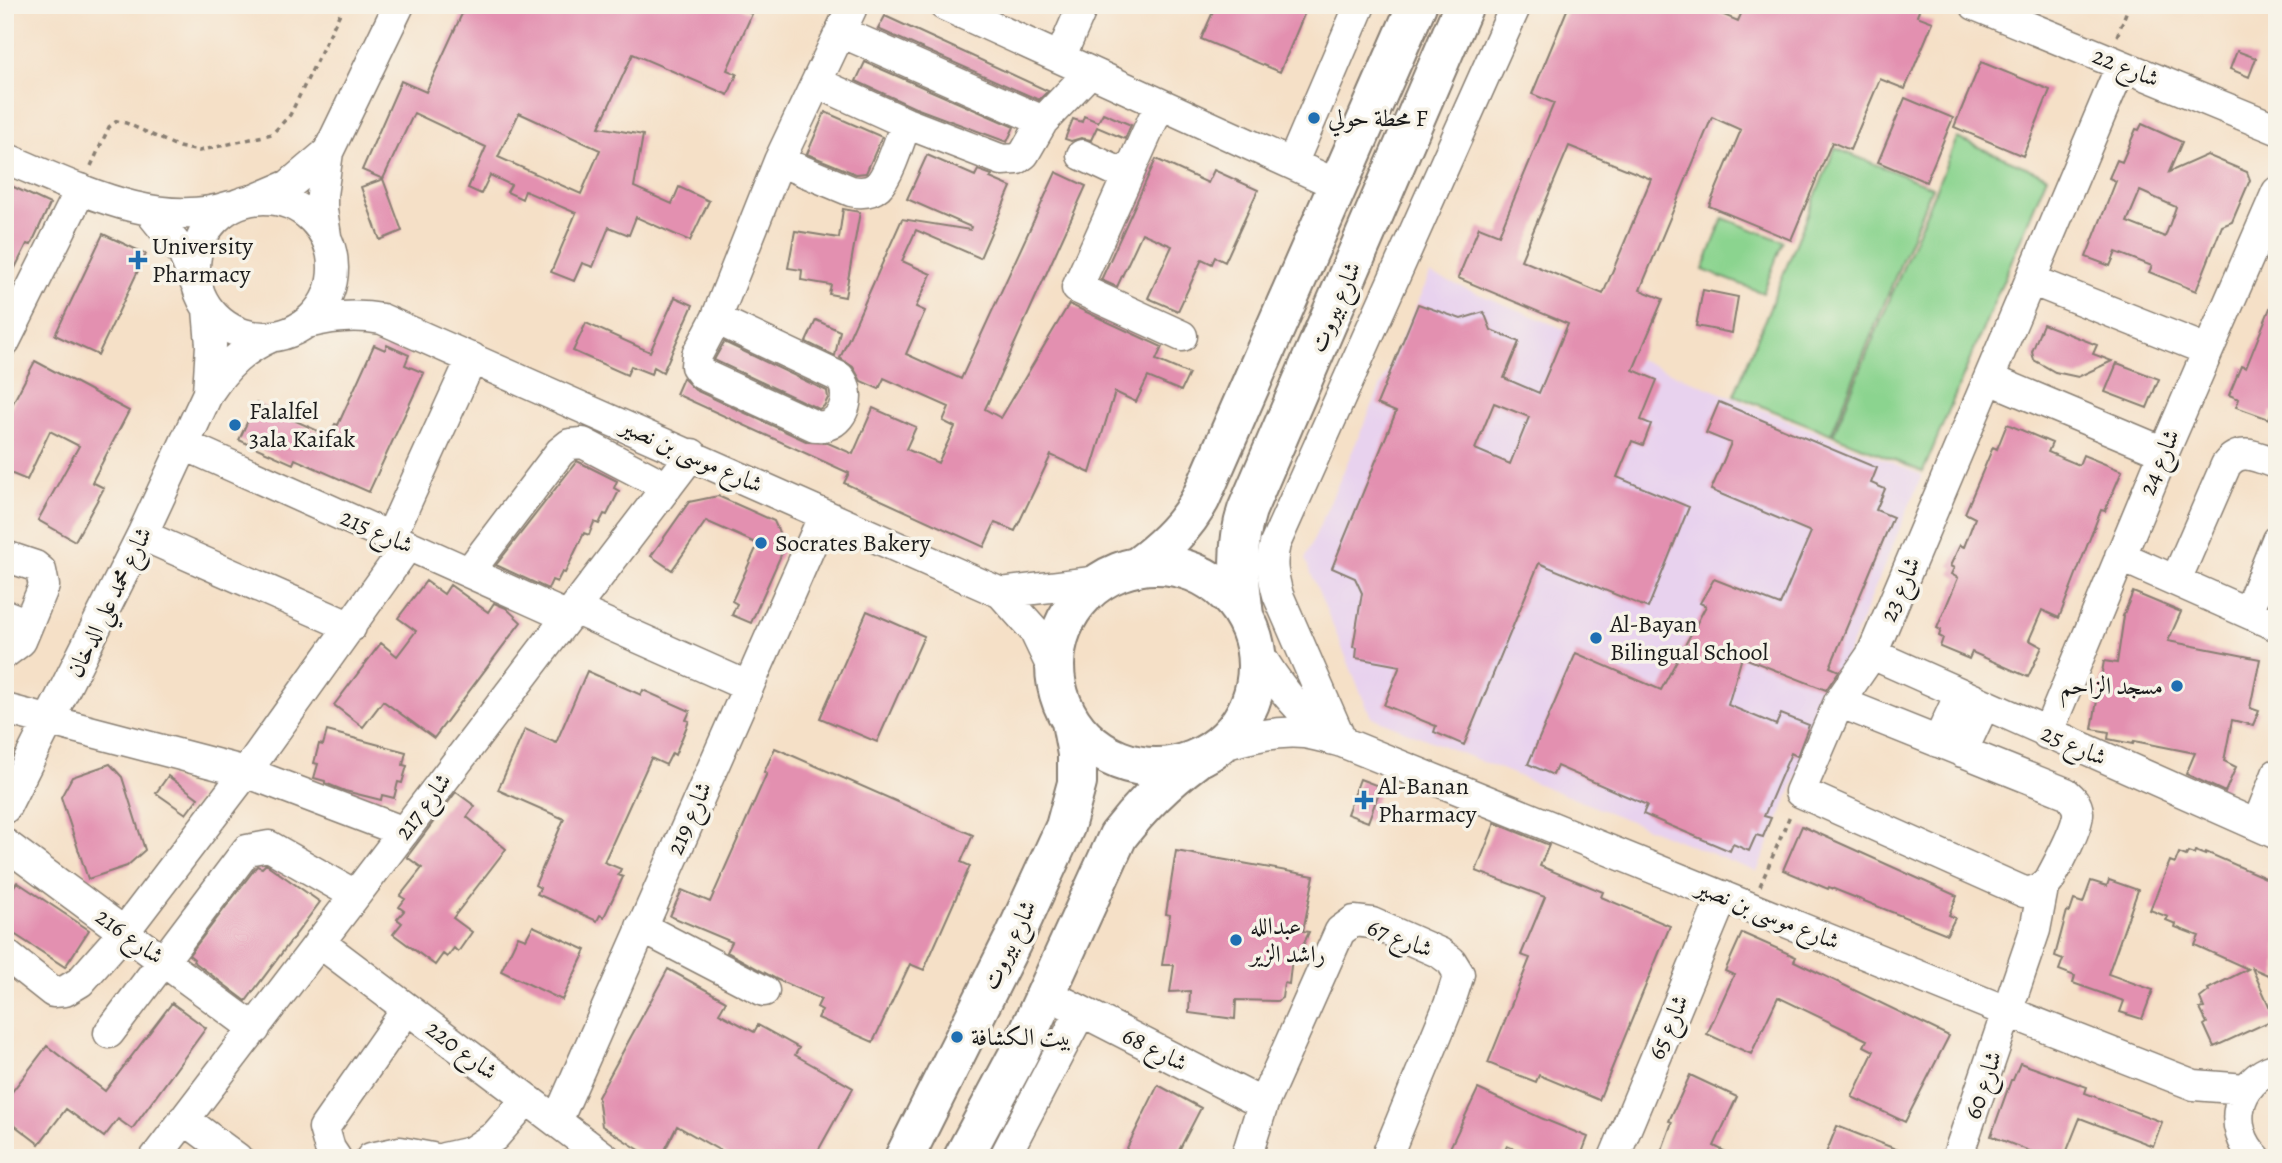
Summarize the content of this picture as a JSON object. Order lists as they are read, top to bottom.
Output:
{
  "streets": {
    "main road": ["شارع بيروت"],
    "street": [
      "شارع 22",
      "شارع موسى بن نصير",
      "شارع 24",
      "شارع 215",
      "شارع 23",
      "شارع محمد علي الدخان",
      "شارع 25",
      "شارع 217",
      "شارع 219",
      "شارع 216",
      "شارع 67",
      "شارع 65",
      "شارع 68",
      "شارع 220",
      "شارع 60"
    ]
  },
  "crossings": [
    ["شارع 22", "شارع 23"],
    ["شارع بيروت", "شارع موسى بن نصير"],
    ["شارع موسى بن نصير", "شارع محمد علي الدخان"],
    ["شارع موسى بن نصير", "شارع 217"],
    ["شارع موسى بن نصير", "شارع 219"],
    ["شارع موسى بن نصير", "شارع 65"],
    ["شارع موسى بن نصير", "شارع 60"],
    ["شارع 24", "شارع 25"],
    ["شارع 215", "شارع محمد علي الدخان"],
    ["شارع 215", "شارع 217"],
    ["شارع 215", "شارع 219"],
    ["شارع 23", "شارع 25"],
    ["شارع 23", "شارع 60"],
    ["شارع 217", "شارع 216"],
    ["شارع 217", "شارع 220"],
    ["شارع 219", "شارع 220"],
    ["شارع 67", "شارع 68"]
  ],
  "places": {
    "other": [
      "محطة حولي F",
      "Falalfel 3ala Kaifak",
      "Socrates Bakery",
      "Al-Bayan Bilingual School",
      "مسجد الزاحم",
      "عبدالله راشد الزير",
      "بيت الكشافة"
    ],
    "health": ["University Pharmacy", "Al-Banan Pharmacy"]
  }
}
